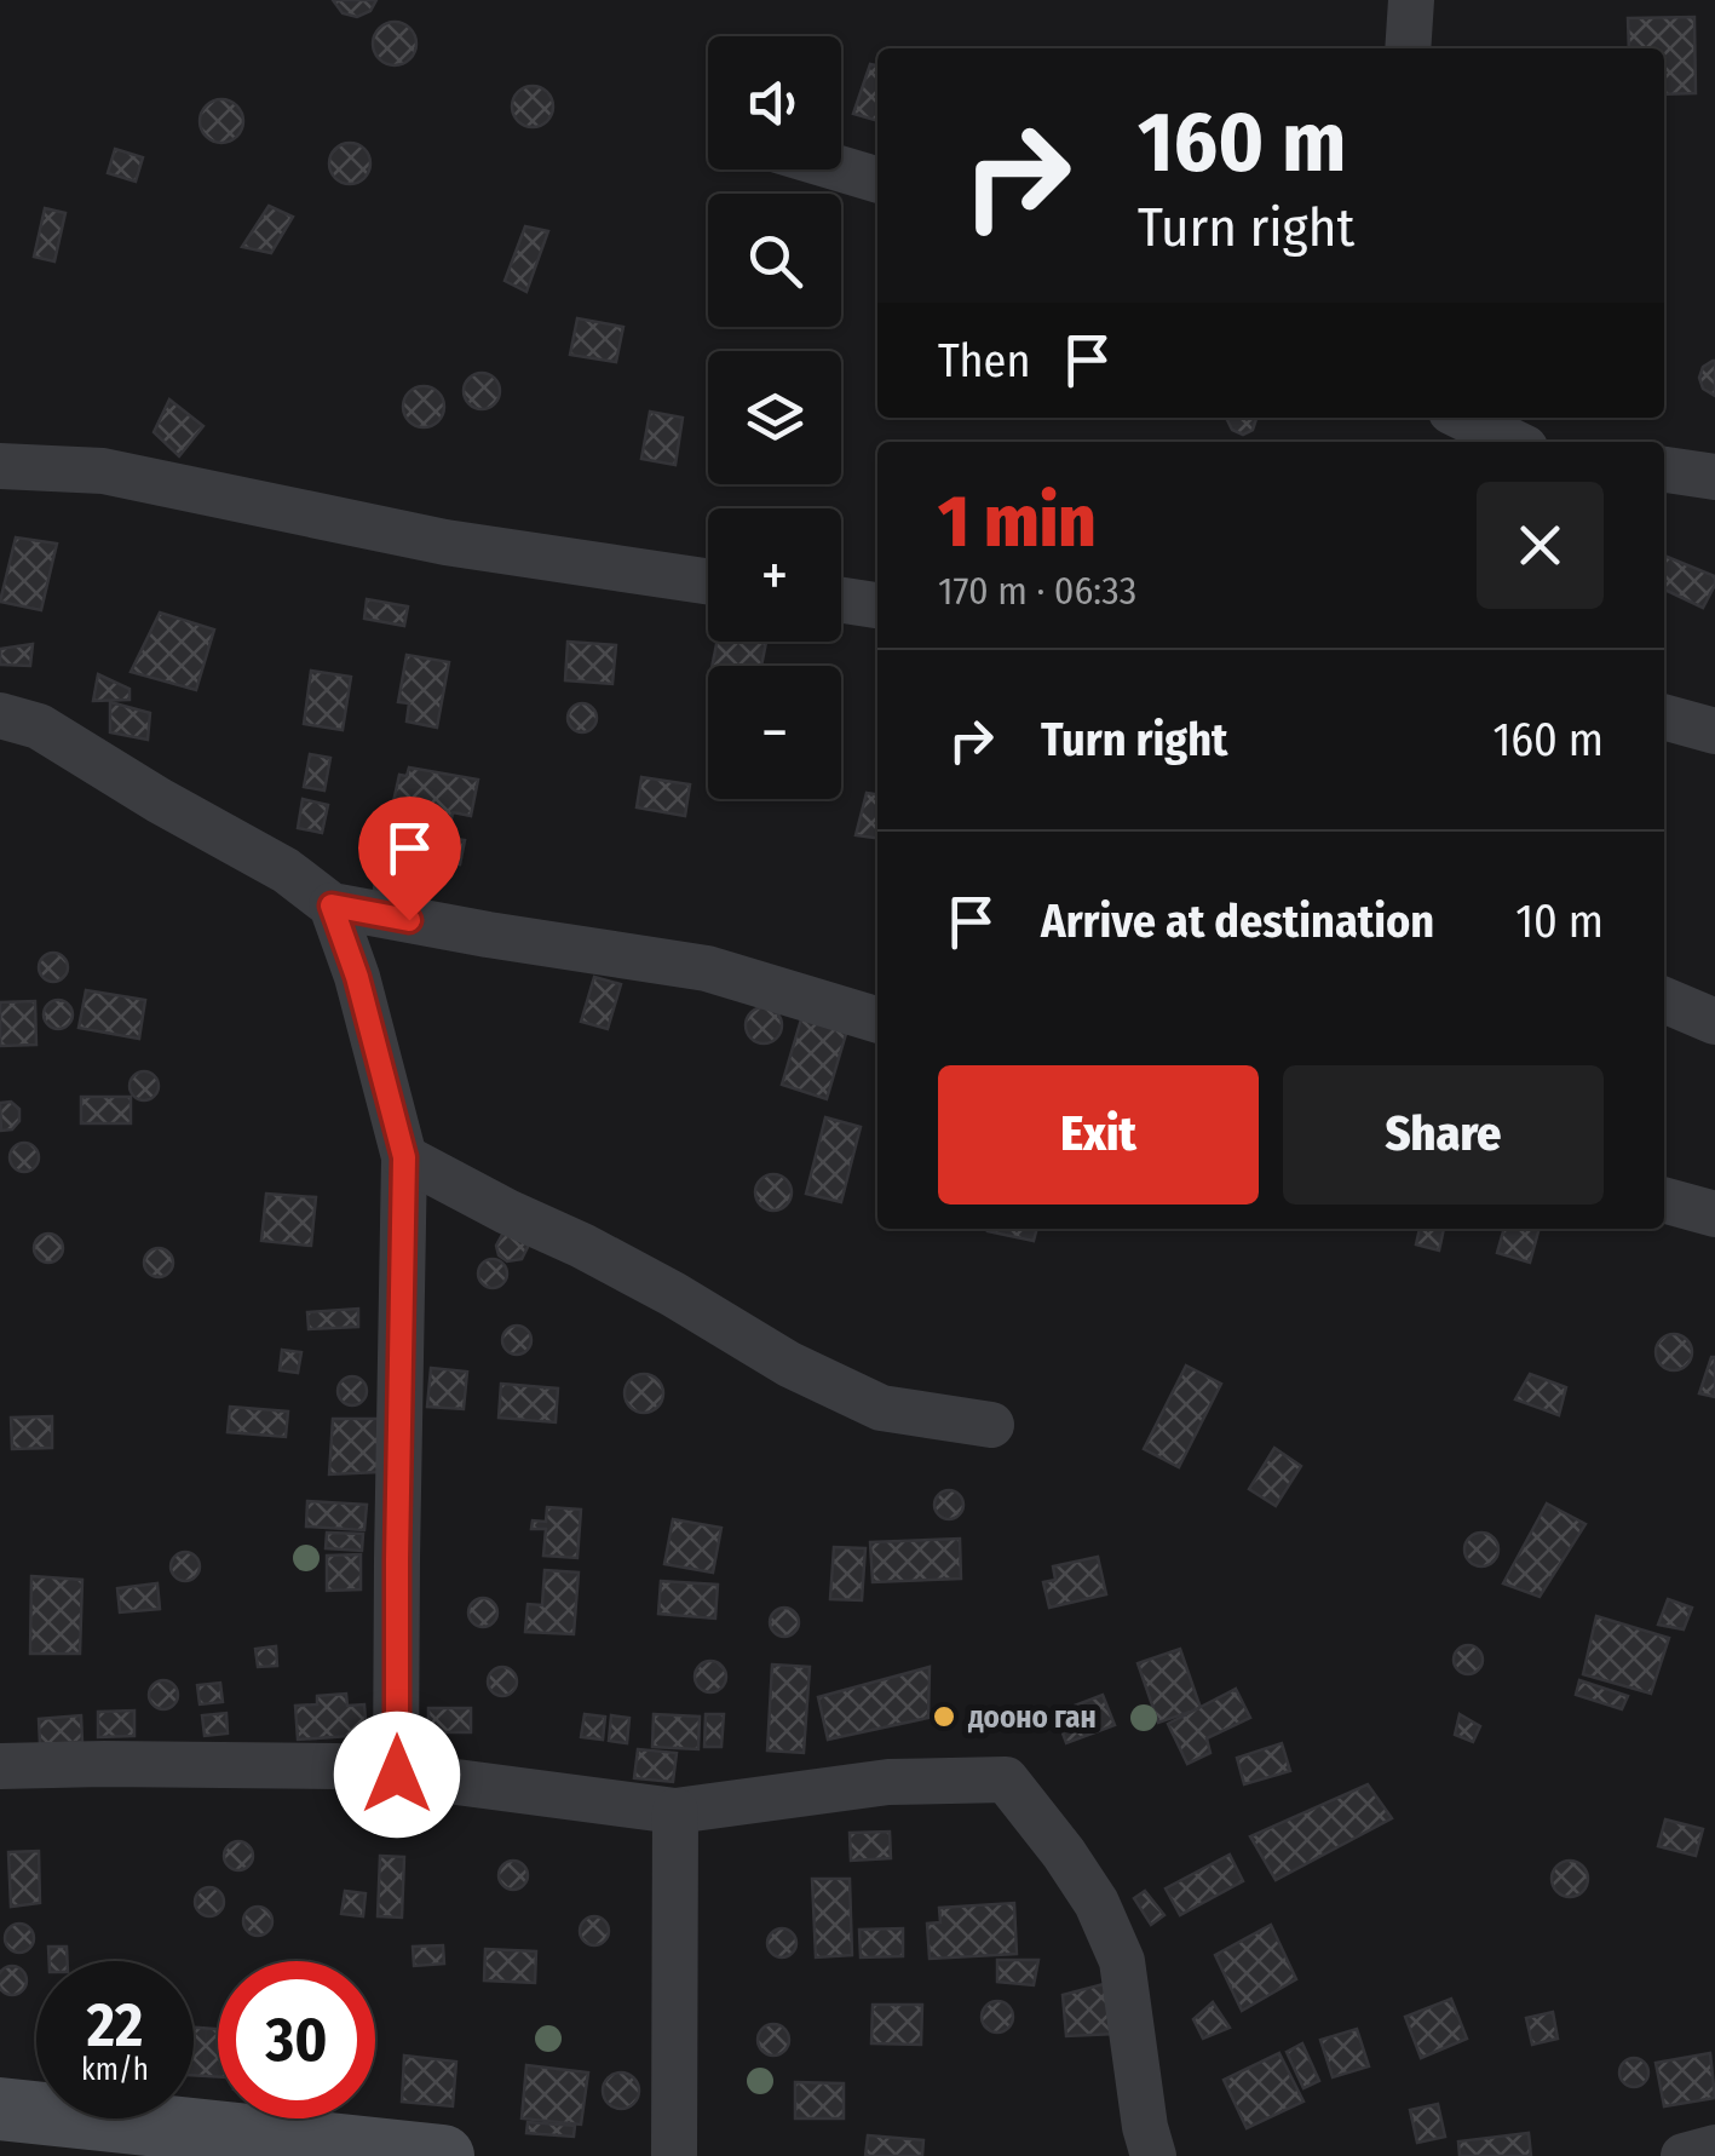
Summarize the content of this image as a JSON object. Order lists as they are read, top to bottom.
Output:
{
  "places": ["дооно ган"],
  "page": {
    "map_buttons": ["+", "−"],
    "turn": ["160 m", "Turn right"],
    "then": "Then",
    "heading": ["1 min", "170 m · 06:33"],
    "list": [
      {
        "name": "Turn right",
        "value": "160 m"
      },
      {
        "name": "Arrive at destination",
        "value": "10 m"
      }
    ],
    "buttons": ["Exit", "Share"],
    "speed": "22 km/h",
    "limit": "30"
  }
}
